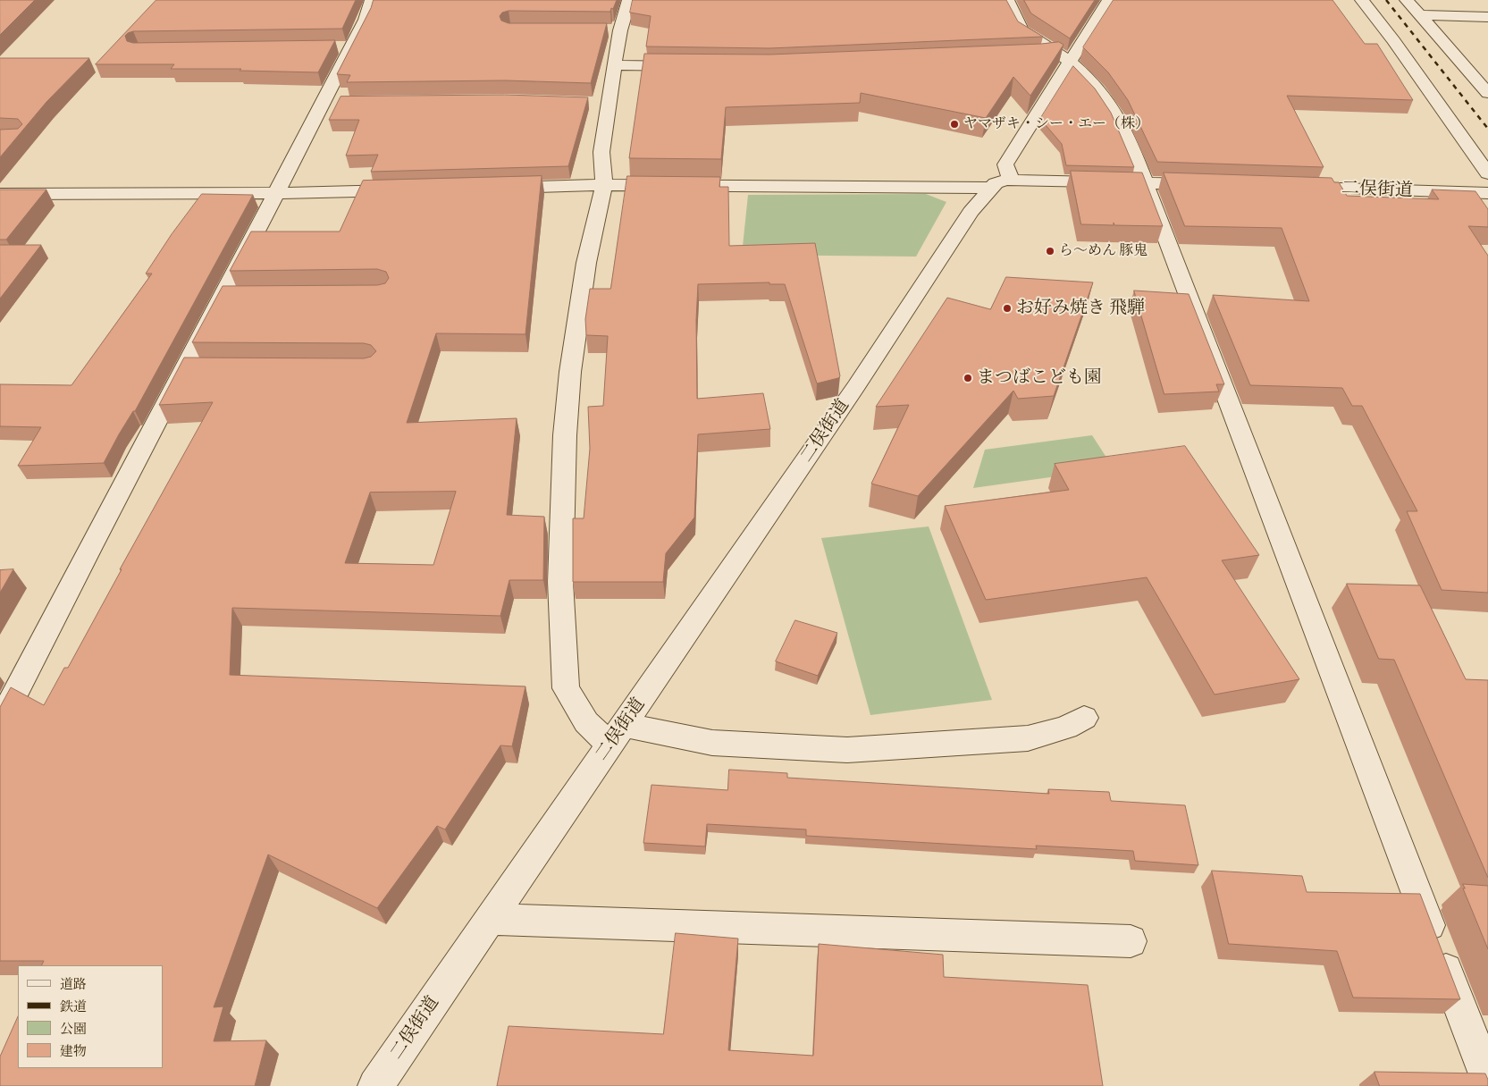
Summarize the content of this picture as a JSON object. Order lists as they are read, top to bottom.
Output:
{
  "streets": {
    "street": ["二俣街道"]
  },
  "places": [
    "ヤマザキ・シー・エー（株）",
    "ら～めん 豚鬼",
    "お好み焼き 飛騨",
    "まつばこども園"
  ],
  "legend": [
    "道路",
    "鉄道",
    "公園",
    "建物"
  ]
}
